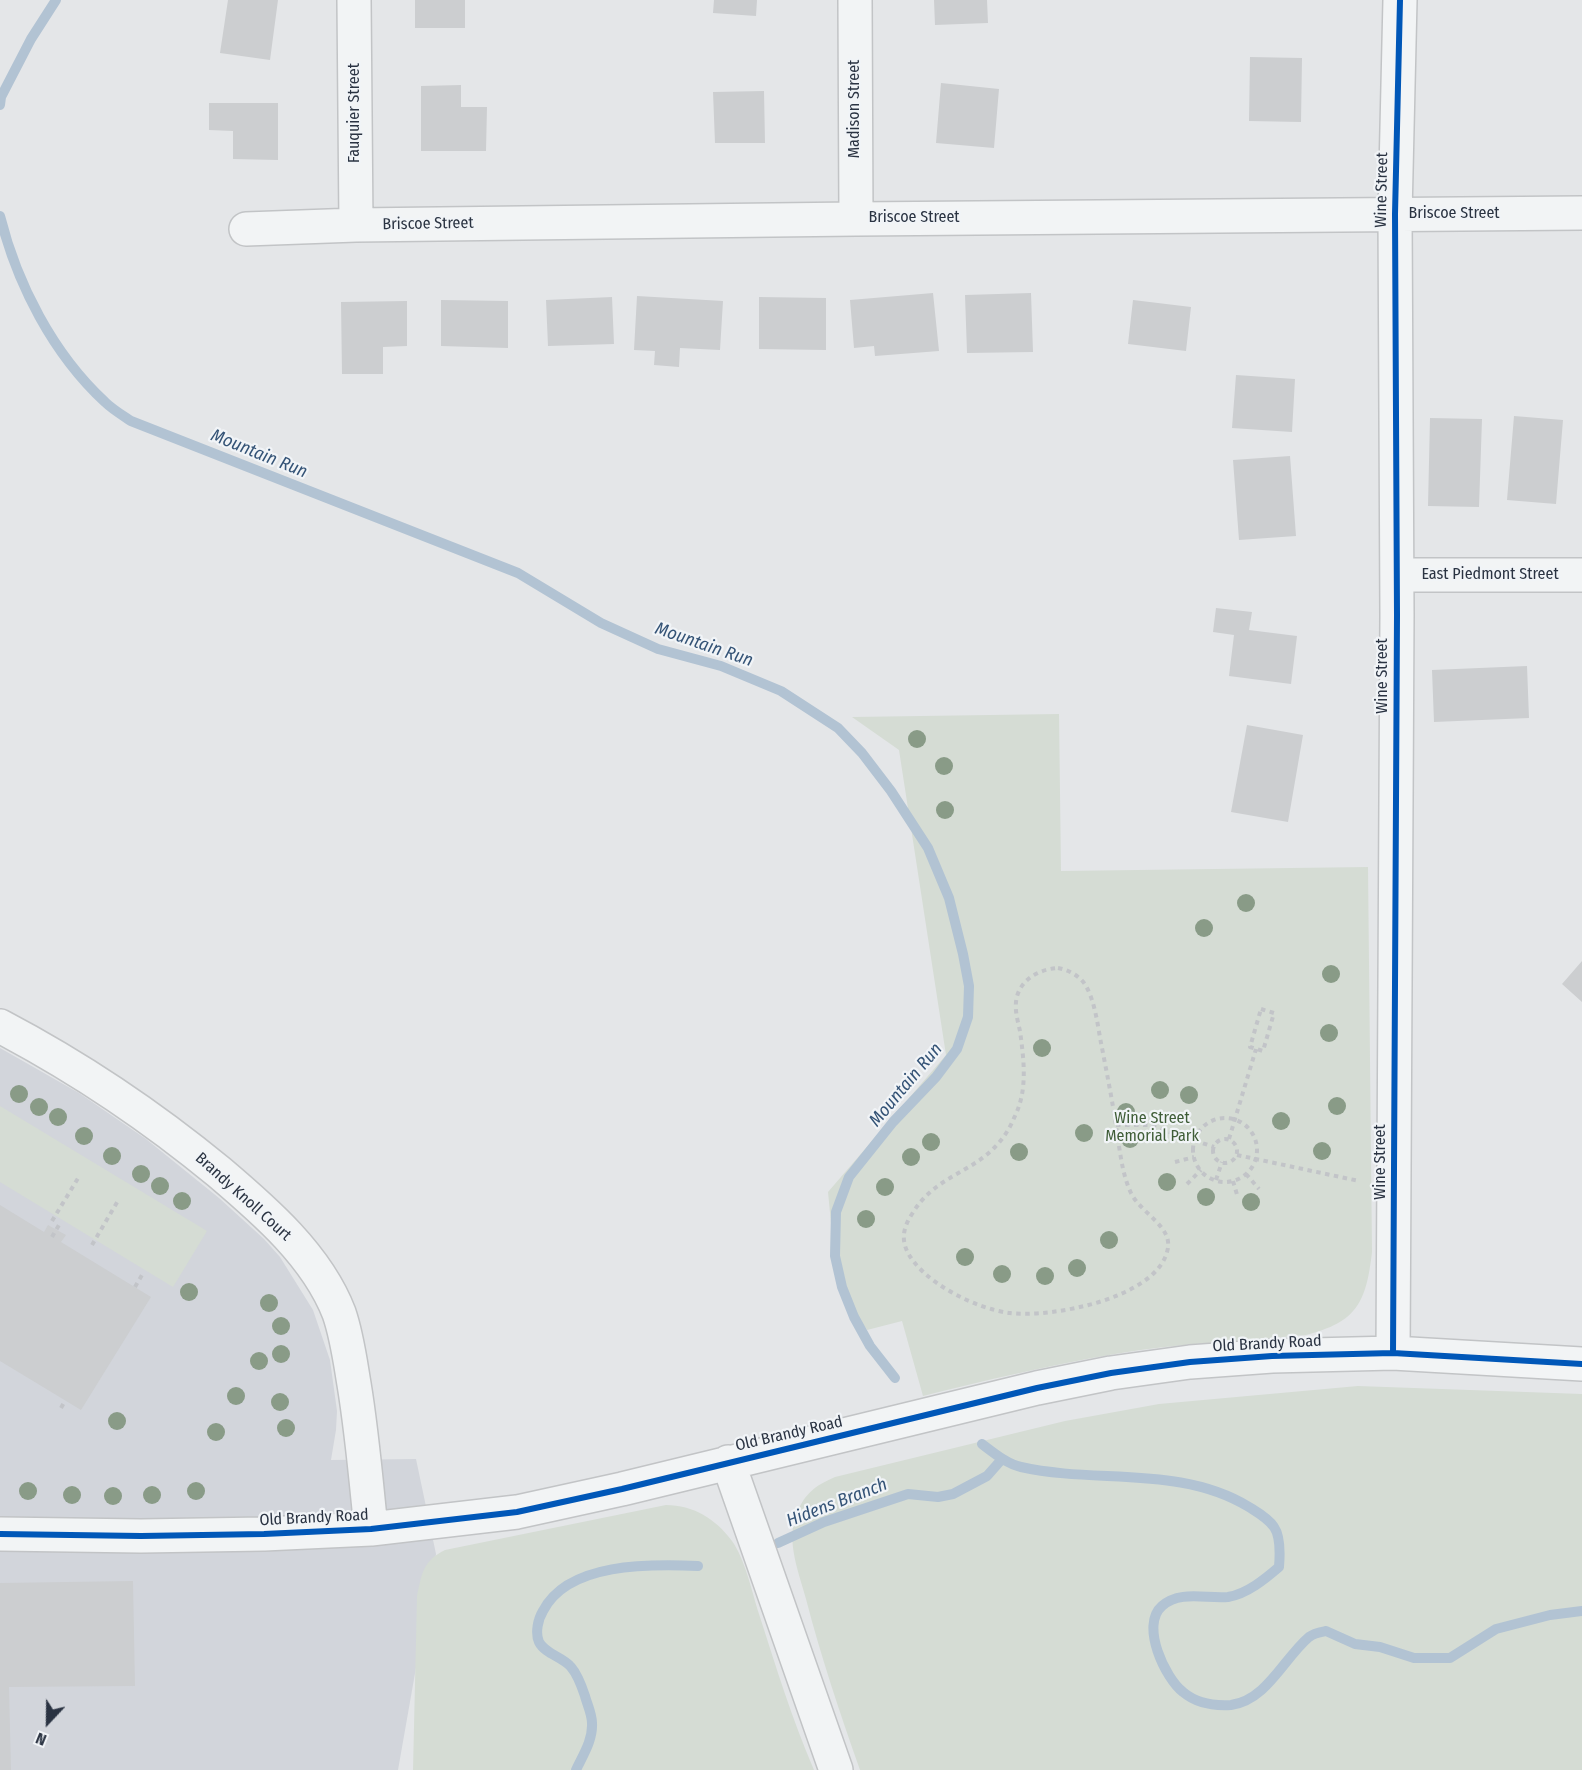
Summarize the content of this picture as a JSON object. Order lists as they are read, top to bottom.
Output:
{
  "streets": {
    "street": [
      "Madison Street",
      "Fauquier Street",
      "Wine Street",
      "Briscoe Street",
      "East Piedmont Street",
      "Brandy Knoll Court",
      "Old Brandy Road"
    ]
  },
  "crossings": [
    ["Madison Street", "Briscoe Street"],
    ["Fauquier Street", "Briscoe Street"],
    ["Wine Street", "Briscoe Street"],
    ["Wine Street", "East Piedmont Street"],
    ["Wine Street", "Old Brandy Road"],
    ["Brandy Knoll Court", "Old Brandy Road"]
  ],
  "water": ["Mountain Run", "Hidens Branch"],
  "parks": ["Wine Street Memorial Park"],
  "north": "bottom"
}
